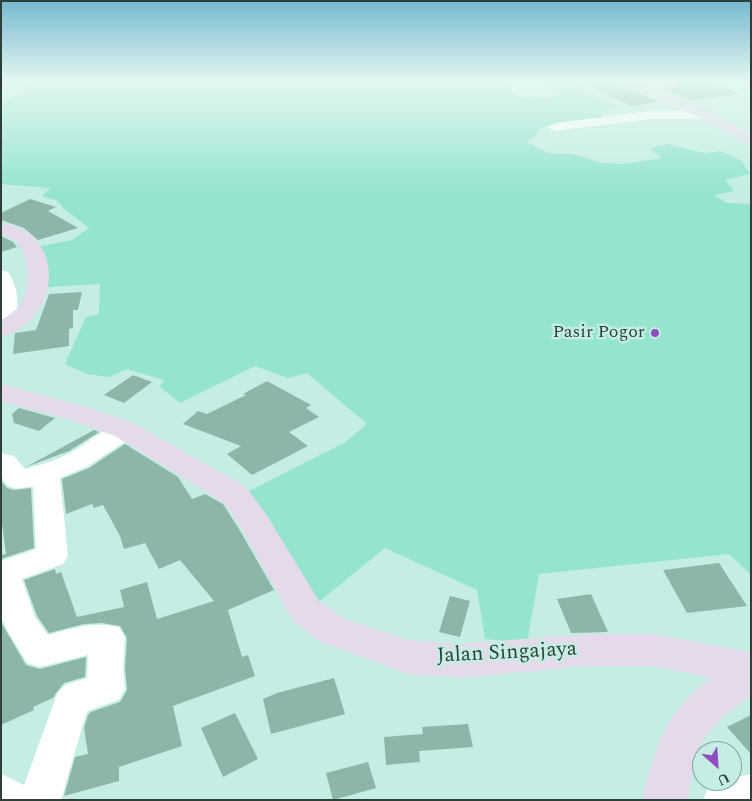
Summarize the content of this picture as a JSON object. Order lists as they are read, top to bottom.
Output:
{
  "streets": {
    "street": ["Jalan Singajaya"]
  },
  "places": ["Pasir Pogor"],
  "north": "bottom right"
}
